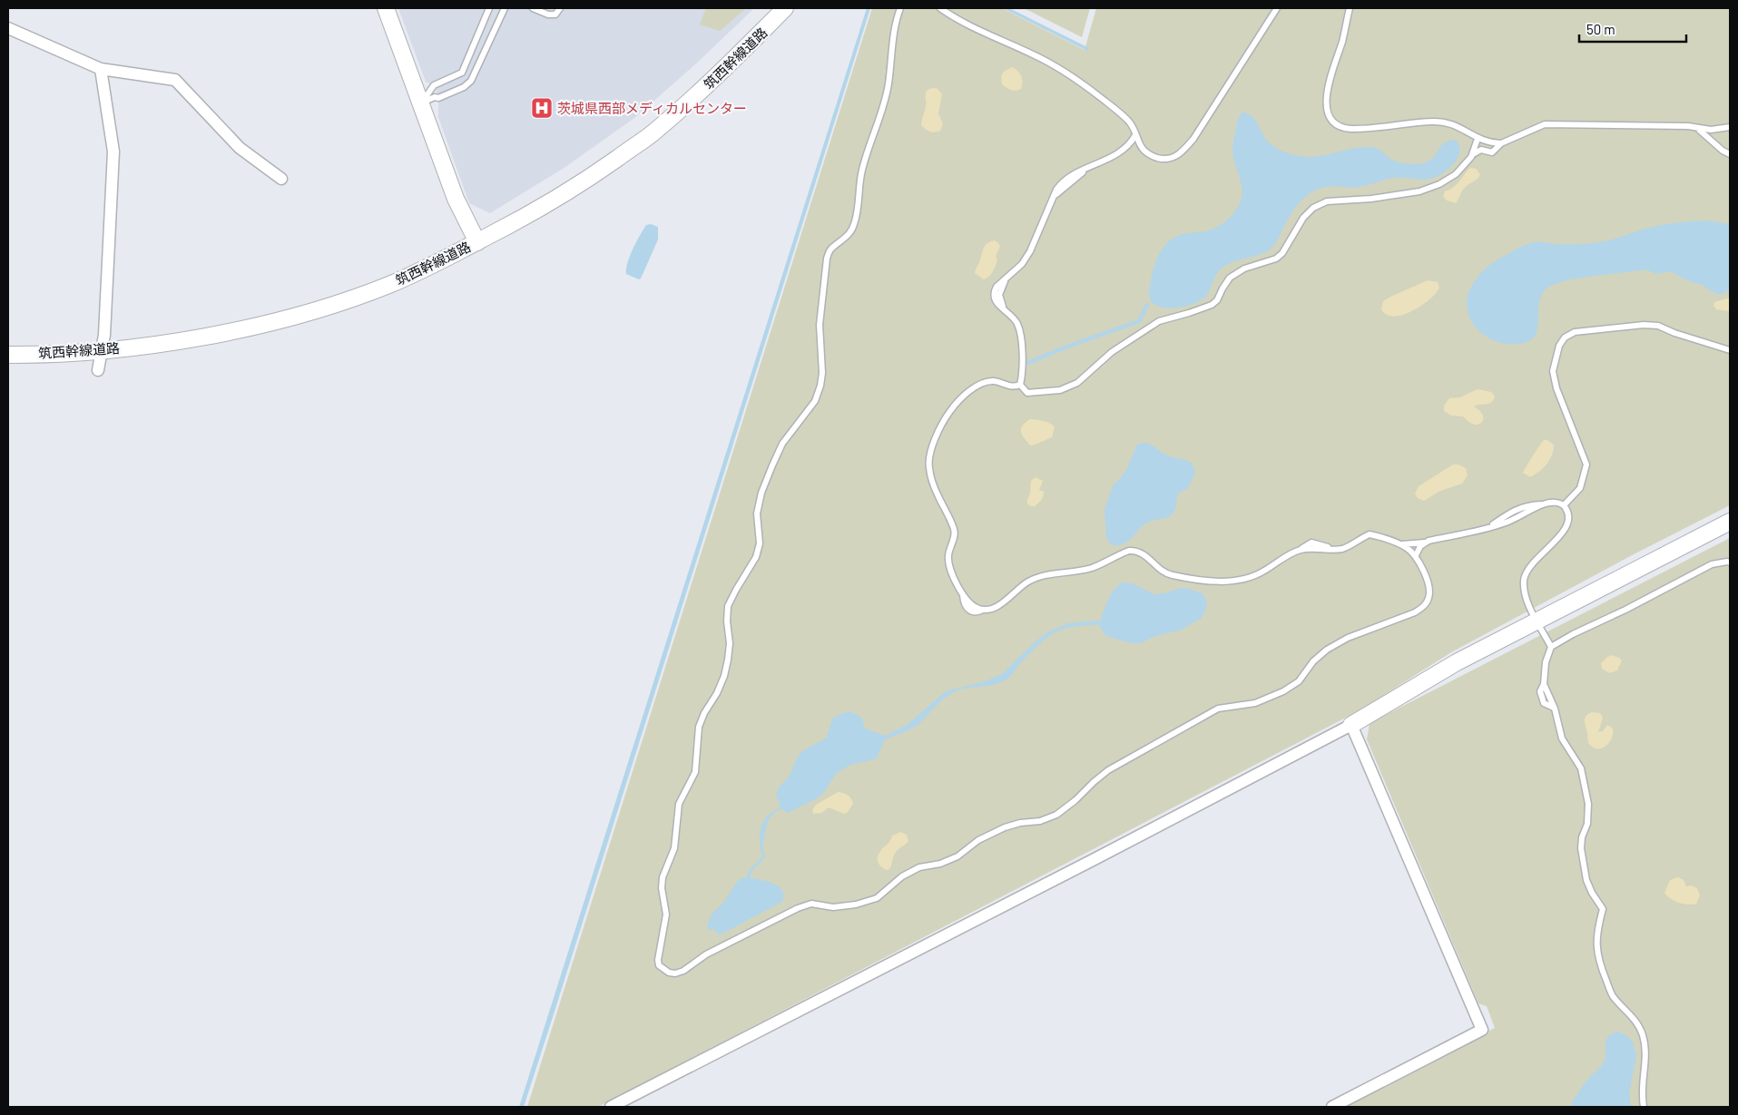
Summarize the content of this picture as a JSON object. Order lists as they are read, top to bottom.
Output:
{
  "streets": {
    "street": ["筑西幹線道路"]
  },
  "places": {
    "hospital": ["茨城県西部メディカルセンター"]
  },
  "scale_bar": "50 m"
}
